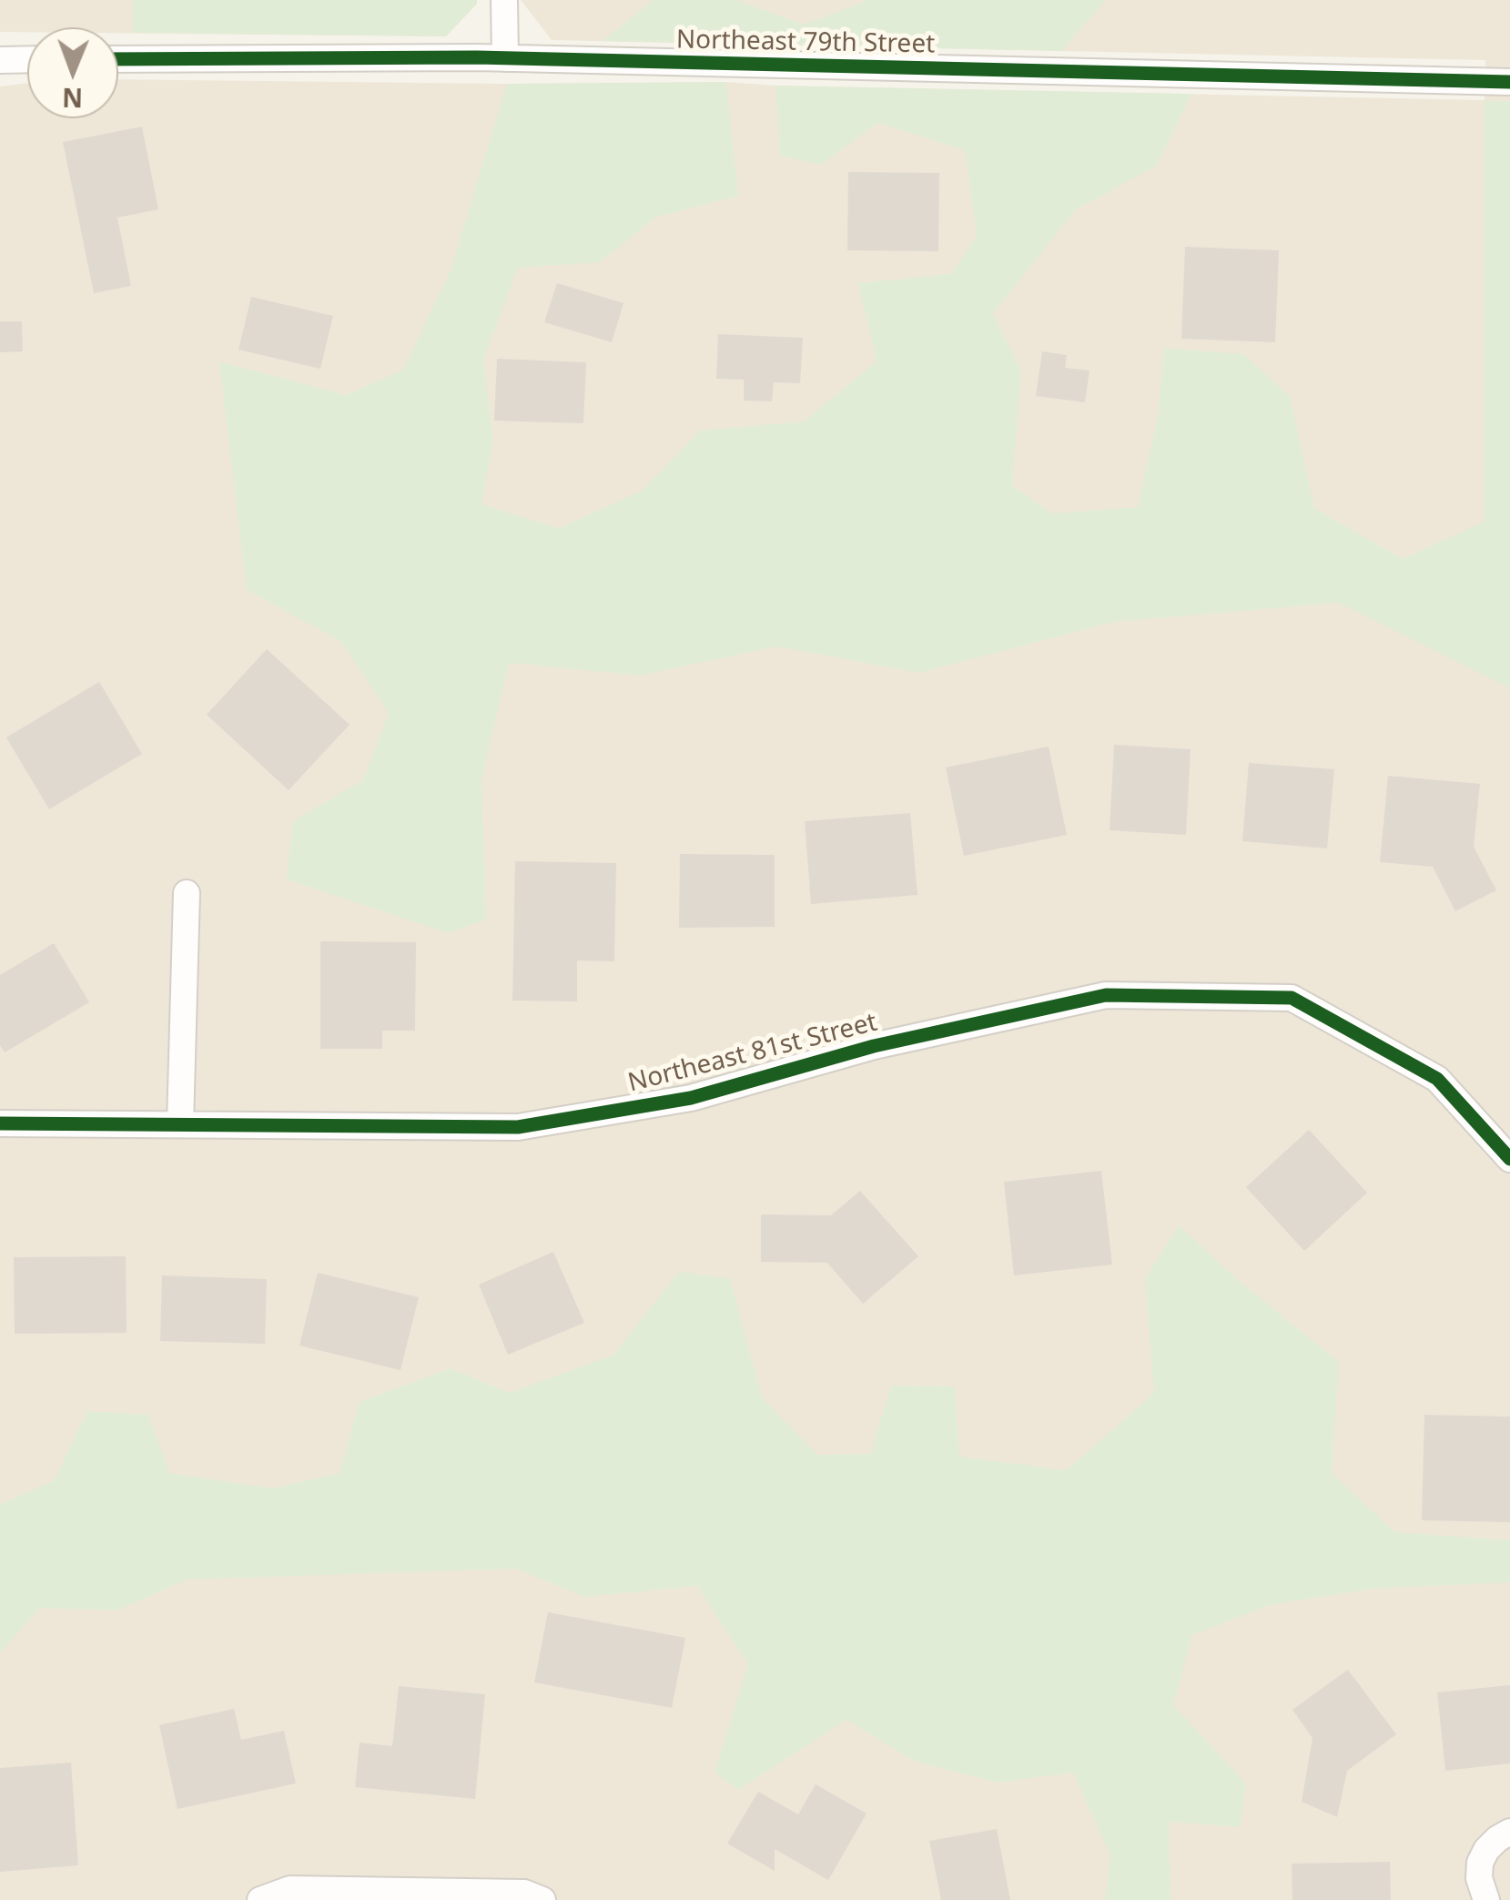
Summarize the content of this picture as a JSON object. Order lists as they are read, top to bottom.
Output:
{
  "streets": {
    "street": ["Northeast 79th Street", "Northeast 81st Street"]
  },
  "north": "bottom"
}
